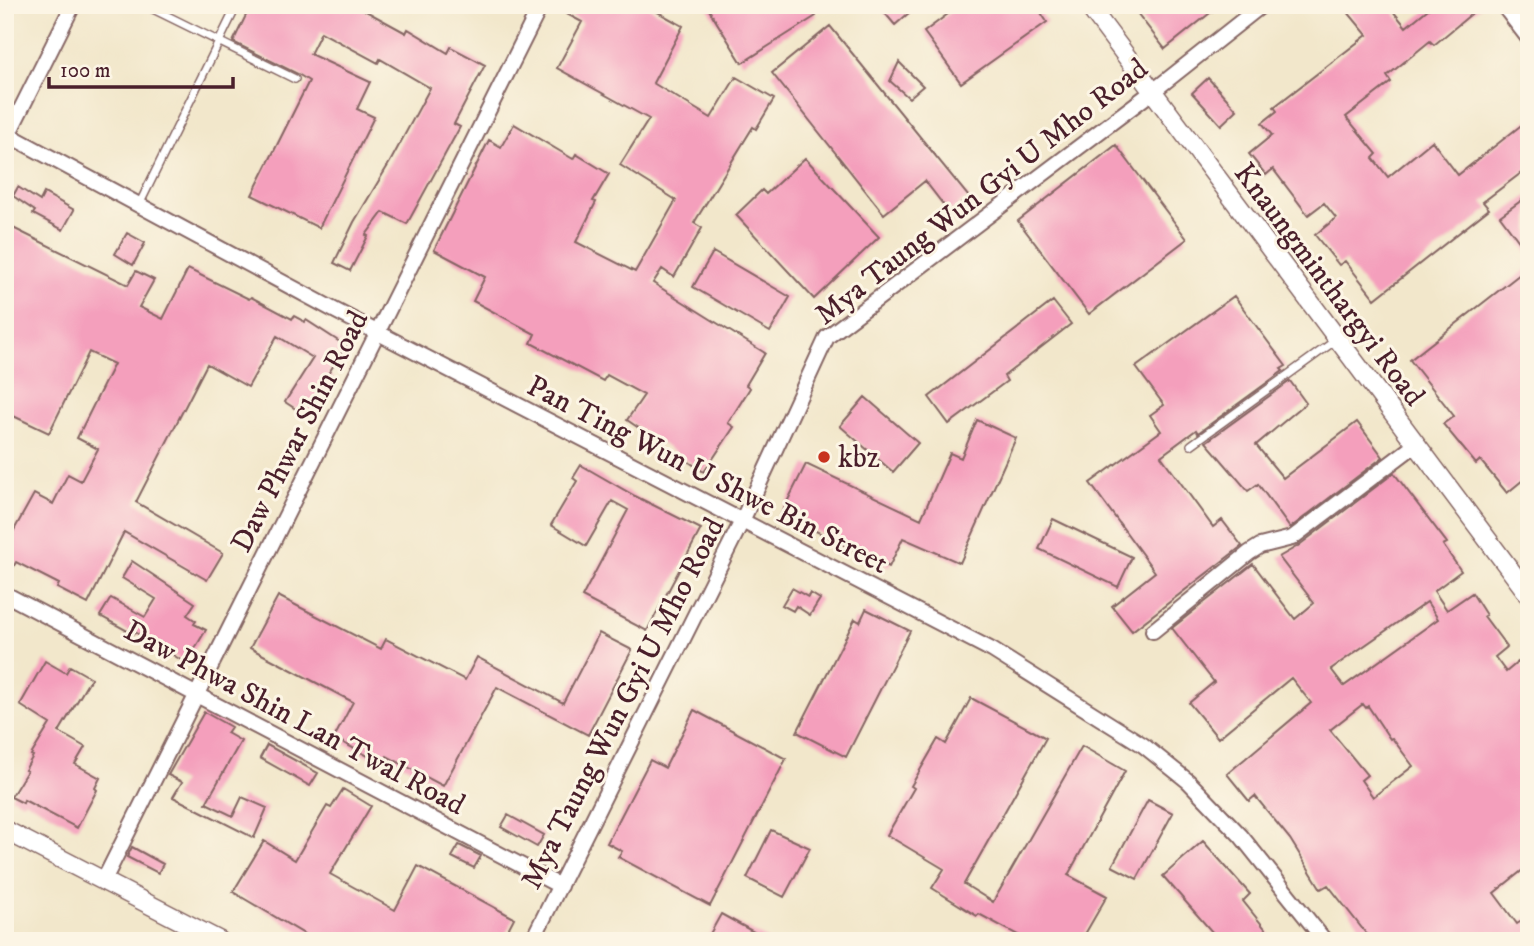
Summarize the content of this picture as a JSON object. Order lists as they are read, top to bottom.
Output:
{
  "streets": {
    "street": [
      "Mya Taung Wun Gyi U Mho Road",
      "Knaungminthargyi Road",
      "Daw Phwar Shin Road",
      "Pan Ting Wun U Shwe Bin Street",
      "Daw Phwa Shin Lan Twal Road"
    ]
  },
  "crossings": [
    ["Mya Taung Wun Gyi U Mho Road", "Knaungminthargyi Road"],
    ["Mya Taung Wun Gyi U Mho Road", "Pan Ting Wun U Shwe Bin Street"],
    ["Mya Taung Wun Gyi U Mho Road", "Daw Phwa Shin Lan Twal Road"],
    ["Daw Phwar Shin Road", "Pan Ting Wun U Shwe Bin Street"],
    ["Daw Phwar Shin Road", "Daw Phwa Shin Lan Twal Road"]
  ],
  "places": ["kbz"],
  "scale_bar": "100 m"
}
